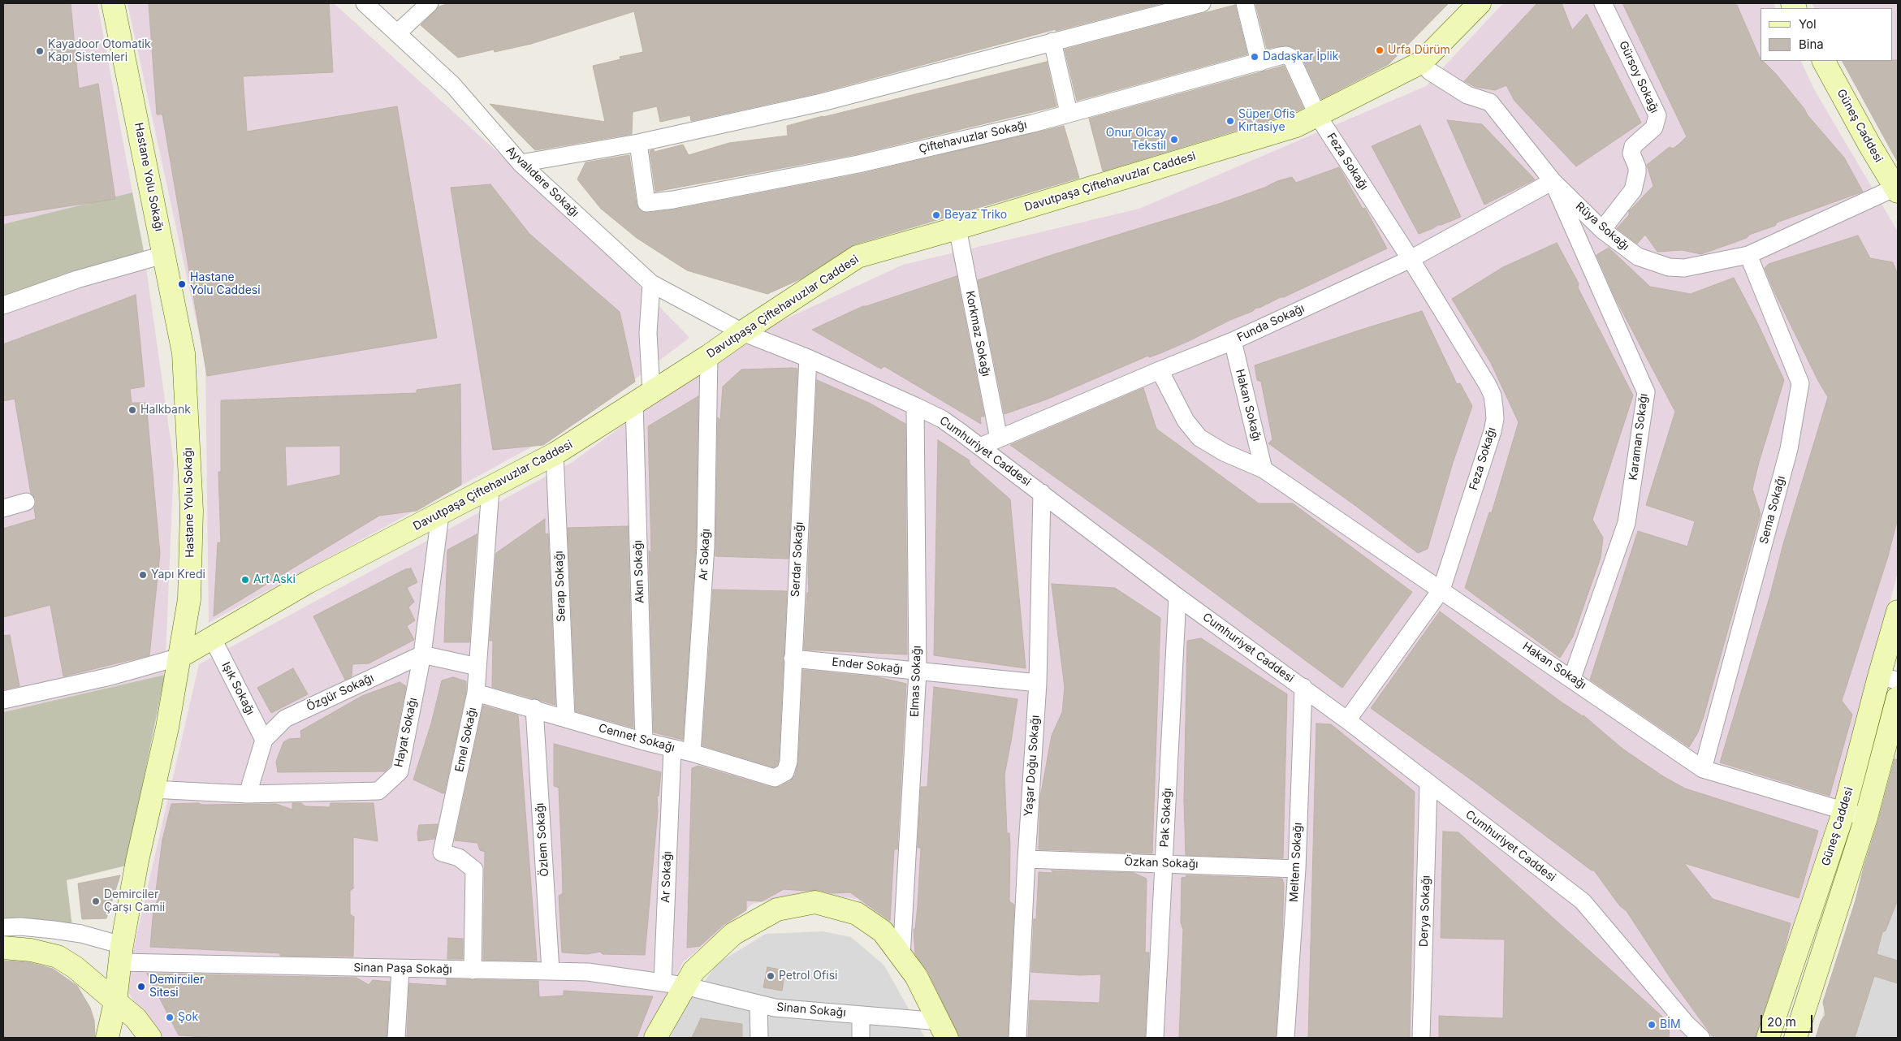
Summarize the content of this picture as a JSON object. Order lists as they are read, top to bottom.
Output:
{
  "streets": {
    "street": [
      "Gürsoy Sokağı",
      "Güneş Caddesi",
      "Çiftehavuzlar Sokağı",
      "Feza Sokağı",
      "Hastane Yolu Sokağı",
      "Ayvalıdere Sokağı",
      "Davutpaşa Çiftehavuzlar Caddesi",
      "Rüya Sokağı",
      "Funda Sokağı",
      "Korkmaz Sokağı",
      "Hakan Sokağı",
      "Karaman Sokağı",
      "Cumhuriyet Caddesi",
      "Sema Sokağı",
      "Ar Sokağı",
      "Serdar Sokağı",
      "Akın Sokağı",
      "Serap Sokağı",
      "Ender Sokağı",
      "Elmas Sokağı",
      "Işık Sokağı",
      "Özgür Sokağı",
      "Hayat Sokağı",
      "Cennet Sokağı",
      "Emel Sokağı",
      "Yaşar Doğu Sokağı",
      "Pak Sokağı",
      "Özlem Sokağı",
      "Meltem Sokağı",
      "Özkan Sokağı",
      "Derya Sokağı",
      "Sinan Paşa Sokağı",
      "Sinan Sokağı"
    ]
  },
  "crossings": [
    ["Gürsoy Sokağı", "Rüya Sokağı"],
    ["Güneş Caddesi", "Rüya Sokağı"],
    ["Güneş Caddesi", "Hakan Sokağı"],
    ["Çiftehavuzlar Sokağı", "Feza Sokağı"],
    ["Çiftehavuzlar Sokağı", "Davutpaşa Çiftehavuzlar Caddesi"],
    ["Feza Sokağı", "Davutpaşa Çiftehavuzlar Caddesi"],
    ["Feza Sokağı", "Funda Sokağı"],
    ["Feza Sokağı", "Hakan Sokağı"],
    ["Feza Sokağı", "Cumhuriyet Caddesi"],
    ["Hastane Yolu Sokağı", "Davutpaşa Çiftehavuzlar Caddesi"],
    ["Hastane Yolu Sokağı", "Hayat Sokağı"],
    ["Hastane Yolu Sokağı", "Sinan Paşa Sokağı"],
    ["Ayvalıdere Sokağı", "Davutpaşa Çiftehavuzlar Caddesi"],
    ["Ayvalıdere Sokağı", "Cumhuriyet Caddesi"],
    ["Ayvalıdere Sokağı", "Akın Sokağı"],
    ["Davutpaşa Çiftehavuzlar Caddesi", "Rüya Sokağı"],
    ["Davutpaşa Çiftehavuzlar Caddesi", "Korkmaz Sokağı"],
    ["Davutpaşa Çiftehavuzlar Caddesi", "Cumhuriyet Caddesi"],
    ["Davutpaşa Çiftehavuzlar Caddesi", "Ar Sokağı"],
    ["Davutpaşa Çiftehavuzlar Caddesi", "Akın Sokağı"],
    ["Davutpaşa Çiftehavuzlar Caddesi", "Serap Sokağı"],
    ["Davutpaşa Çiftehavuzlar Caddesi", "Işık Sokağı"],
    ["Davutpaşa Çiftehavuzlar Caddesi", "Hayat Sokağı"],
    ["Davutpaşa Çiftehavuzlar Caddesi", "Emel Sokağı"],
    ["Rüya Sokağı", "Funda Sokağı"],
    ["Rüya Sokağı", "Karaman Sokağı"],
    ["Rüya Sokağı", "Sema Sokağı"],
    ["Funda Sokağı", "Korkmaz Sokağı"],
    ["Funda Sokağı", "Hakan Sokağı"],
    ["Funda Sokağı", "Karaman Sokağı"],
    ["Funda Sokağı", "Cumhuriyet Caddesi"],
    ["Hakan Sokağı", "Karaman Sokağı"],
    ["Hakan Sokağı", "Sema Sokağı"],
    ["Cumhuriyet Caddesi", "Serdar Sokağı"],
    ["Cumhuriyet Caddesi", "Elmas Sokağı"],
    ["Cumhuriyet Caddesi", "Yaşar Doğu Sokağı"],
    ["Cumhuriyet Caddesi", "Pak Sokağı"],
    ["Cumhuriyet Caddesi", "Meltem Sokağı"],
    ["Cumhuriyet Caddesi", "Derya Sokağı"],
    ["Ar Sokağı", "Cennet Sokağı"],
    ["Ar Sokağı", "Sinan Paşa Sokağı"],
    ["Serdar Sokağı", "Ender Sokağı"],
    ["Serdar Sokağı", "Cennet Sokağı"],
    ["Akın Sokağı", "Cennet Sokağı"],
    ["Serap Sokağı", "Cennet Sokağı"],
    ["Ender Sokağı", "Elmas Sokağı"],
    ["Ender Sokağı", "Yaşar Doğu Sokağı"],
    ["Işık Sokağı", "Özgür Sokağı"],
    ["Özgür Sokağı", "Hayat Sokağı"],
    ["Cennet Sokağı", "Emel Sokağı"],
    ["Cennet Sokağı", "Özlem Sokağı"],
    ["Emel Sokağı", "Sinan Paşa Sokağı"],
    ["Yaşar Doğu Sokağı", "Özkan Sokağı"],
    ["Pak Sokağı", "Özkan Sokağı"],
    ["Özlem Sokağı", "Sinan Paşa Sokağı"],
    ["Meltem Sokağı", "Özkan Sokağı"],
    ["Sinan Paşa Sokağı", "Sinan Sokağı"]
  ],
  "places": [
    "Urfa Dürüm",
    "Kayadoor Otomatik Kapı Sistemleri",
    "Dadaşkar İplik",
    "Süper Ofis Kırtasiye",
    "Onur Olcay Tekstil",
    "Beyaz Triko",
    "Hastane Yolu Caddesi",
    "Halkbank",
    "Yapı Kredi",
    "Art Aski",
    "Demirciler Çarşı Camii",
    "Petrol Ofisi",
    "Demirciler Sitesi",
    "Şok",
    "BİM"
  ],
  "legend": ["Yol", "Bina"],
  "scale_bar": "20 m"
}
